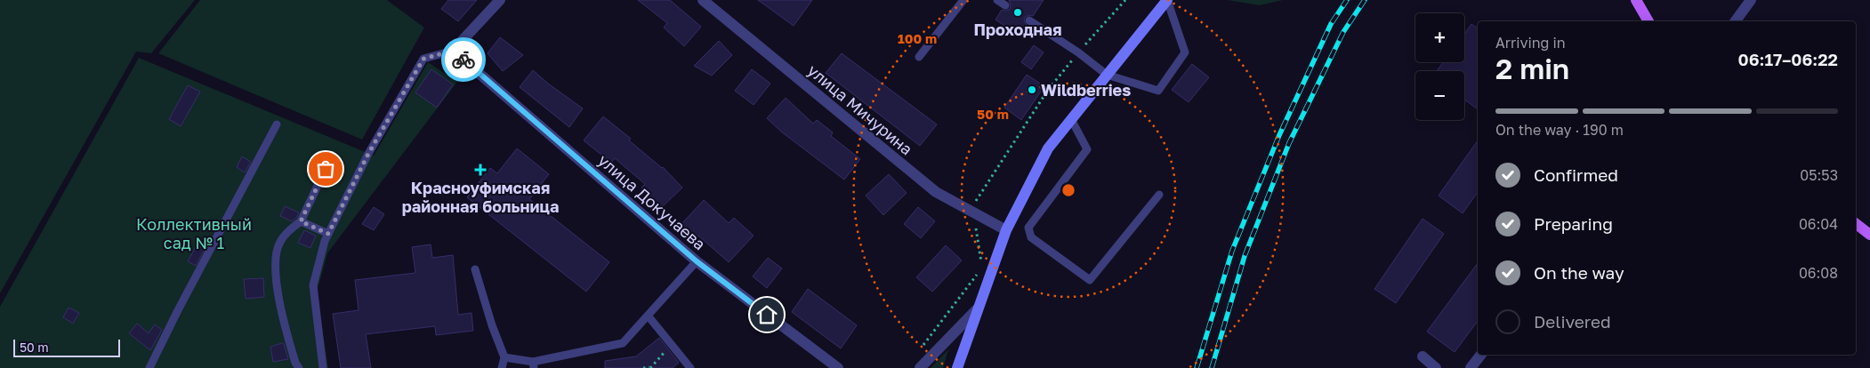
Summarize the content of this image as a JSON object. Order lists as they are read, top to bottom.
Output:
{
  "streets": {
    "street": ["улица Мичурина", "улица Докучаева"]
  },
  "parks": ["Коллективный сад № 1"],
  "places": {
    "other": ["Проходная", "Wildberries"],
    "health": ["Красноуфимская районная больница"]
  },
  "scale_bar": "50 m",
  "page": {
    "map_buttons": ["+", "−"],
    "heading": ["2 min", "Arriving in", "06:17–06:22"],
    "bar": "On the way · 190 m",
    "list": [
      ["Confirmed", "05:53"],
      ["Preparing", "06:04"],
      ["On the way", "06:08"],
      "Delivered"
    ],
    "scale": "50 m"
  },
  "rings": ["100 m", "50 m"]
}
